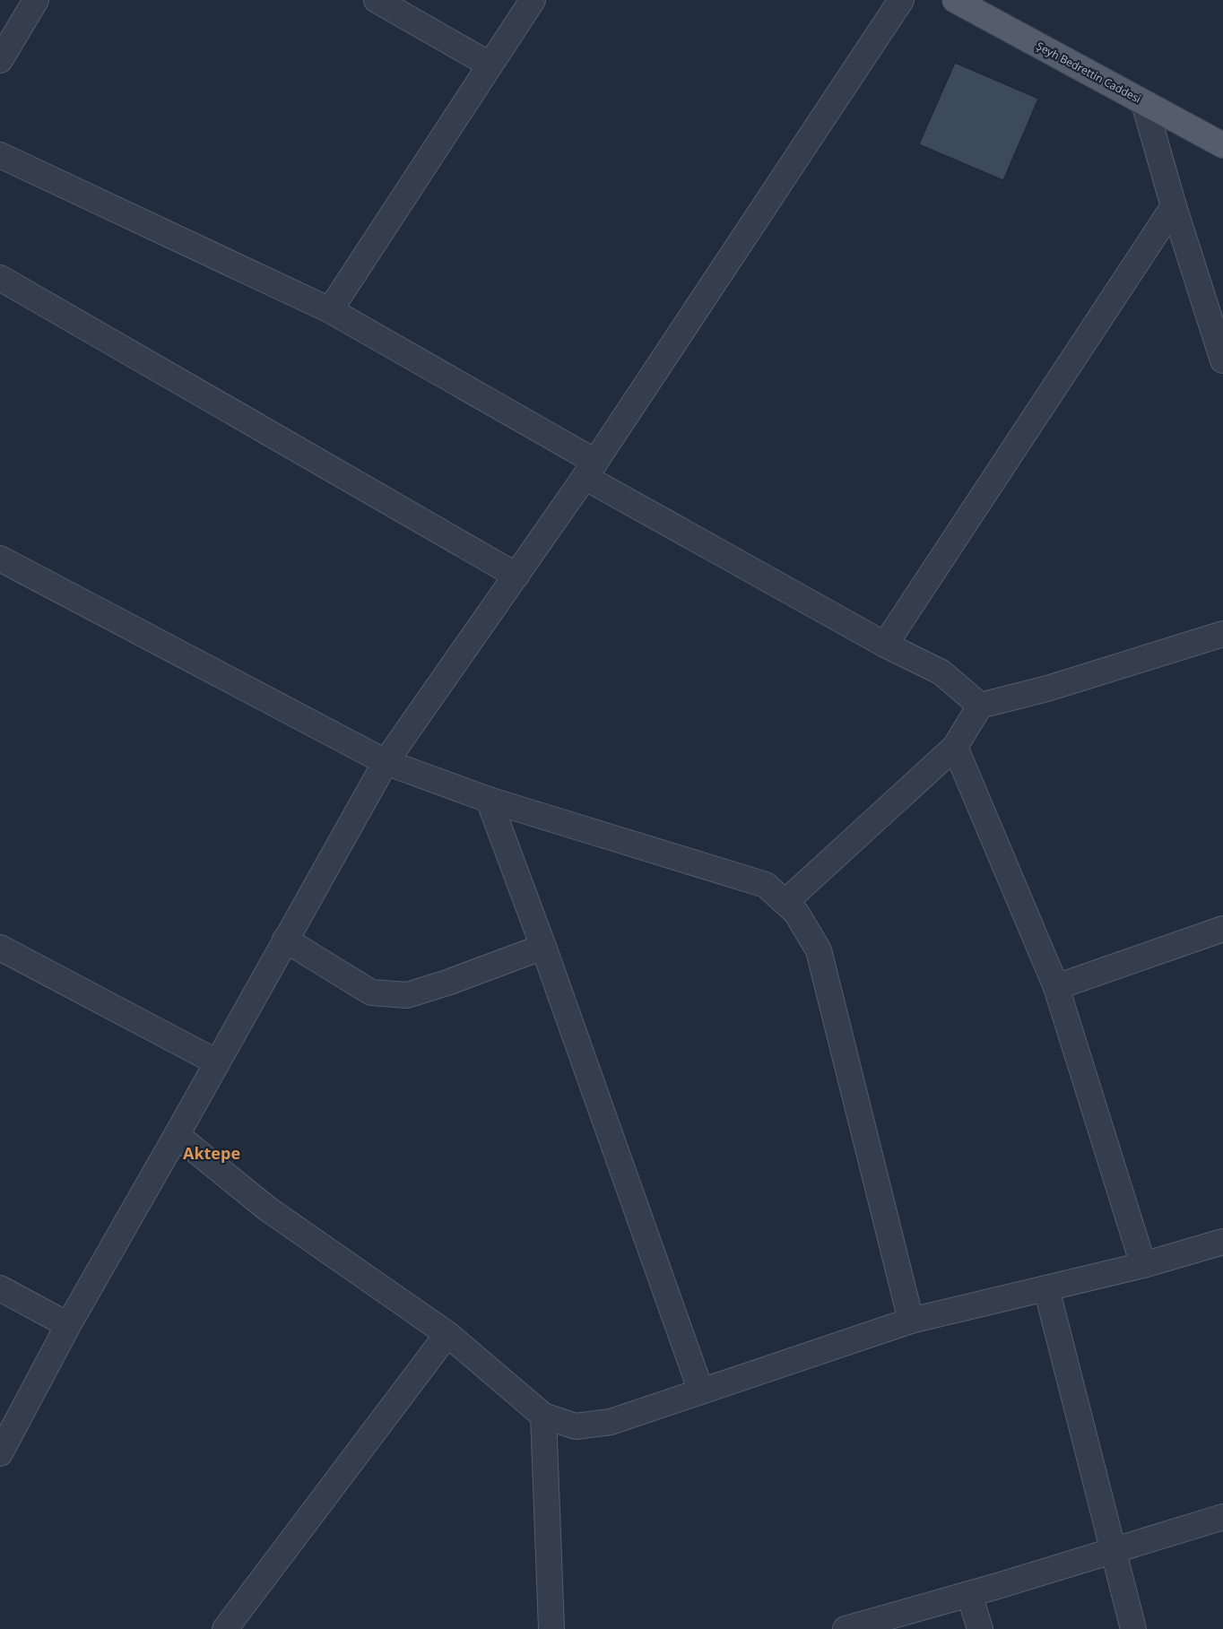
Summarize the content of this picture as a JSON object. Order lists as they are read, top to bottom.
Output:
{
  "streets": {
    "main road": ["Şeyh Bedrettin Caddesi"]
  },
  "districts": ["Aktepe"]
}
